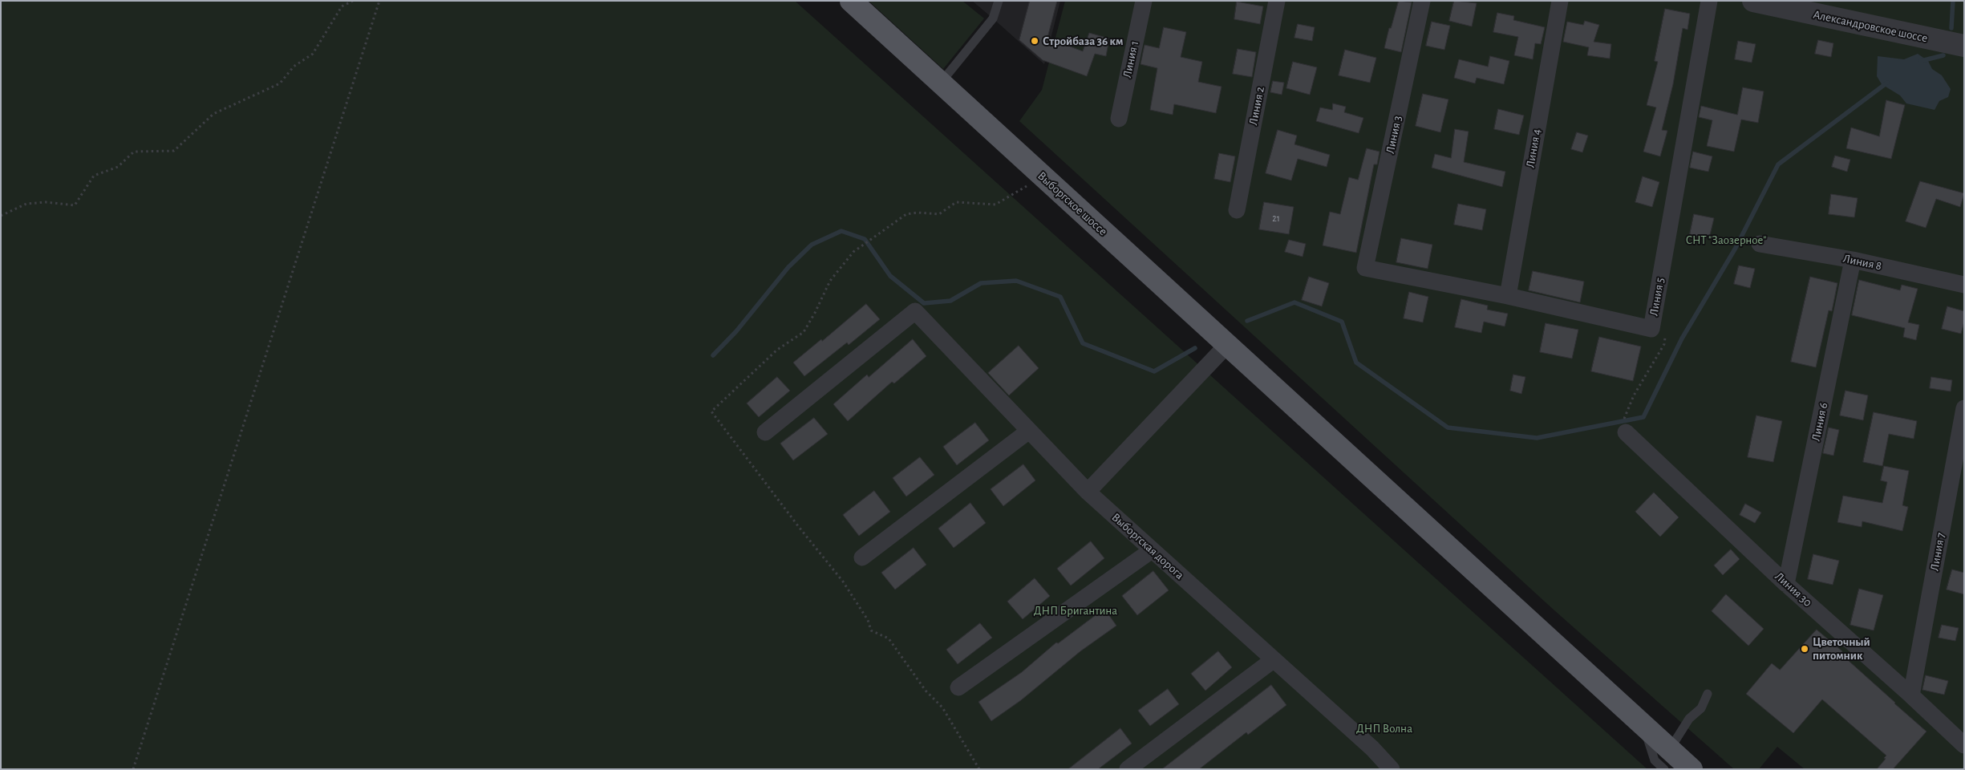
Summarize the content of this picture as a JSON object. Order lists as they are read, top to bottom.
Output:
{
  "streets": {
    "main road": ["Выборгское шоссе"],
    "street": [
      "Александровское шоссе",
      "Линия 1",
      "Линия 2",
      "Линия 3",
      "Линия 4",
      "Линия 8",
      "Линия 5",
      "Линия 6",
      "Выборгская дорога",
      "Линия 7",
      "Линия 30"
    ]
  },
  "crossings": [
    ["Линия 3", "Линия 5"],
    ["Линия 4", "Линия 5"],
    ["Линия 8", "Линия 6"],
    ["Линия 6", "Линия 30"],
    ["Линия 7", "Линия 30"]
  ],
  "parks": ["СНТ \"Заозерное\"", "ДНП Бригантина", "ДНП Волна"],
  "places": ["Стройбаза 36 км", "Цветочный питомник"],
  "house_numbers": ["21"]
}
